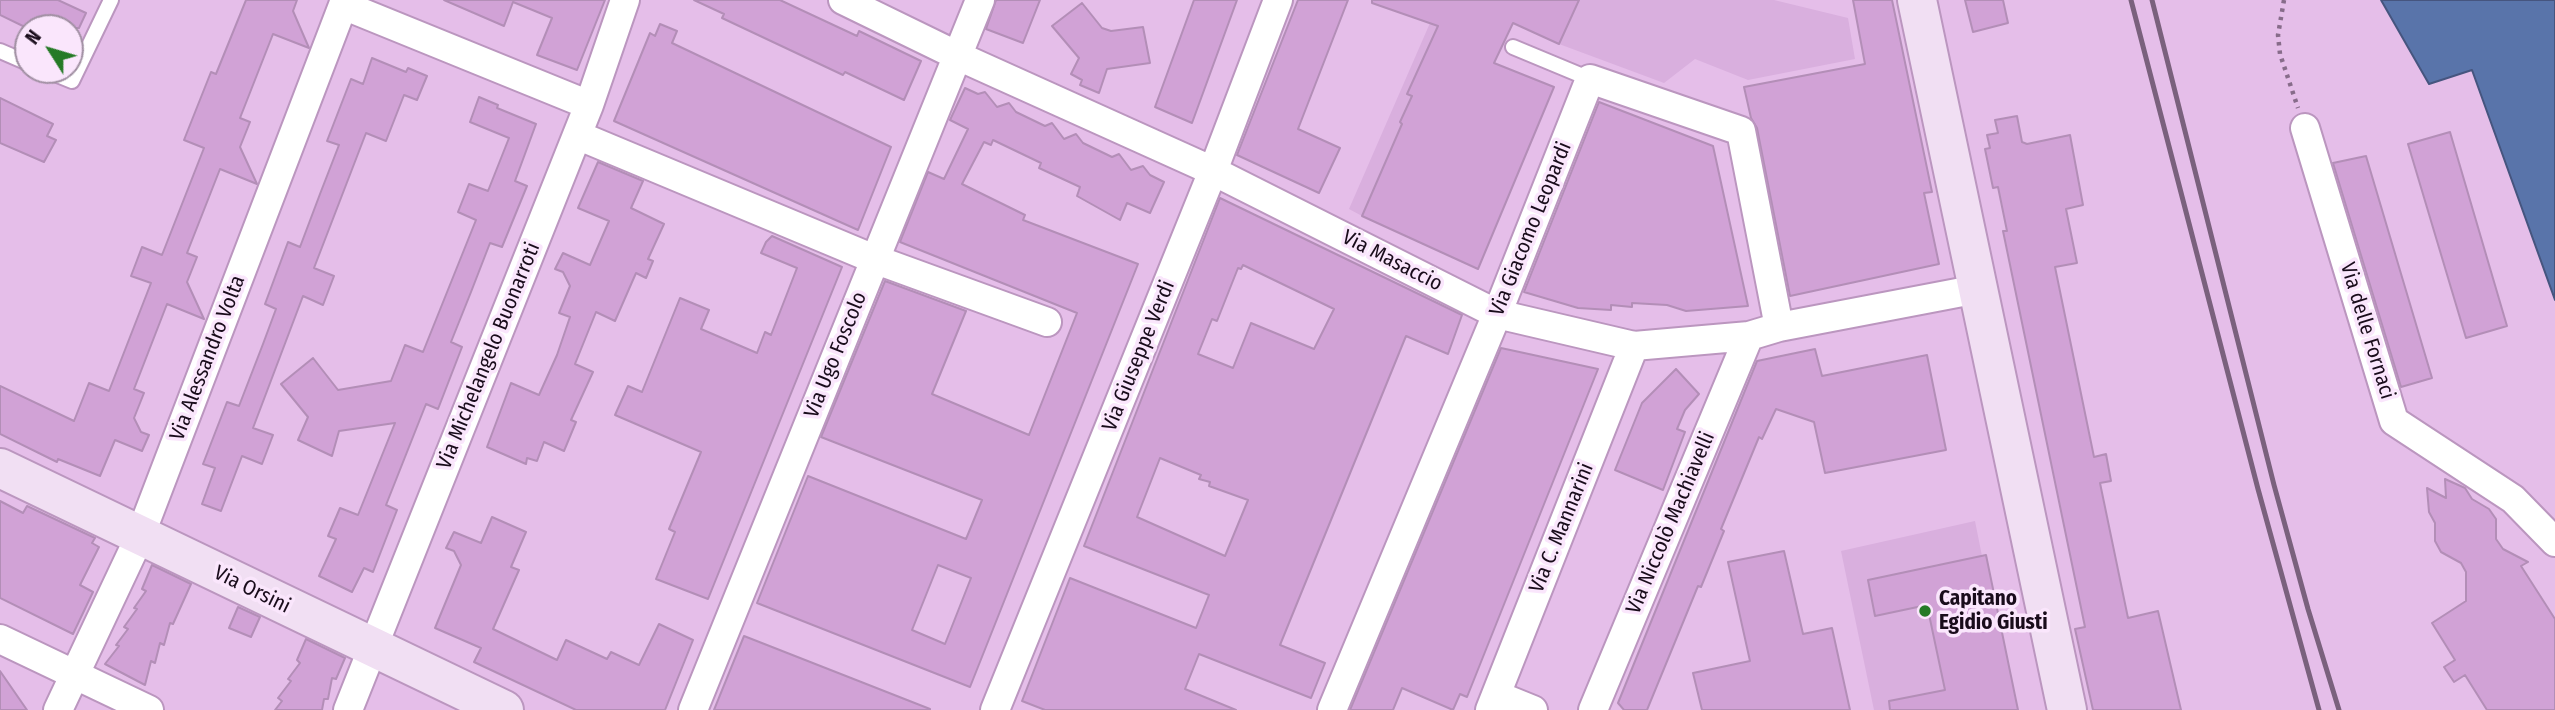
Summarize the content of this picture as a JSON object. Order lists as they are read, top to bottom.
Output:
{
  "streets": {
    "main road": ["Via Orsini"],
    "street": [
      "Via Giacomo Leopardi",
      "Via Masaccio",
      "Via delle Fornaci",
      "Via Ugo Foscolo",
      "Via Michelangelo Buonarroti",
      "Via Giuseppe Verdi",
      "Via Alessandro Volta",
      "Via Niccolò Machiavelli",
      "Via C. Mannarini"
    ]
  },
  "crossings": [
    ["Via Giacomo Leopardi", "Via Masaccio"],
    ["Via Masaccio", "Via Ugo Foscolo"],
    ["Via Masaccio", "Via Giuseppe Verdi"],
    ["Via Masaccio", "Via Niccolò Machiavelli"],
    ["Via Masaccio", "Via C. Mannarini"],
    ["Via Michelangelo Buonarroti", "Via Orsini"],
    ["Via Alessandro Volta", "Via Orsini"]
  ],
  "places": ["Capitano Egidio Giusti"],
  "north": "top left"
}
